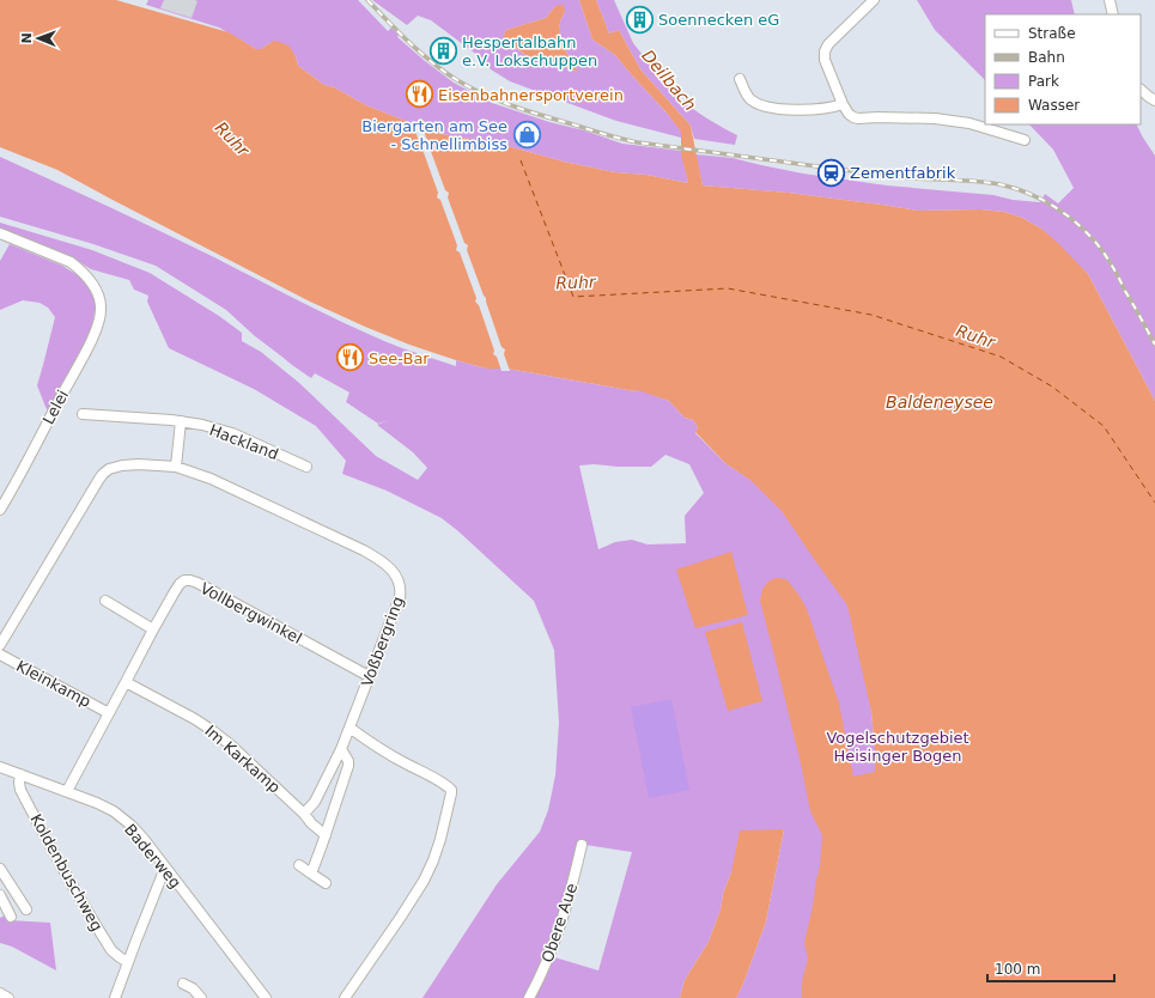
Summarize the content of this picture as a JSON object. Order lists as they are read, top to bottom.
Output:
{
  "streets": {
    "street": [
      "Lelei",
      "Hackland",
      "Vollbergwinkel",
      "Voßbergring",
      "Kleinkamp",
      "Im Karkamp",
      "Baderweg",
      "Koldenbuschweg",
      "Obere Aue"
    ]
  },
  "crossings": [
    ["Vollbergwinkel", "Voßbergring"],
    ["Vollbergwinkel", "Kleinkamp"],
    ["Vollbergwinkel", "Im Karkamp"],
    ["Vollbergwinkel", "Baderweg"],
    ["Baderweg", "Koldenbuschweg"]
  ],
  "water": ["Deilbach", "Ruhr", "Baldeneysee"],
  "parks": ["Vogelschutzgebiet Heisinger Bogen"],
  "places": {
    "building": ["Soennecken eG", "Hespertalbahn e.V. Lokschuppen"],
    "restaurant": ["Eisenbahnersportverein", "See-Bar"],
    "shop": ["Biergarten am See - Schnellimbiss"],
    "station": ["Zementfabrik"]
  },
  "legend": [
    "Straße",
    "Bahn",
    "Park",
    "Wasser"
  ],
  "scale_bar": "100 m",
  "north": "left"
}
